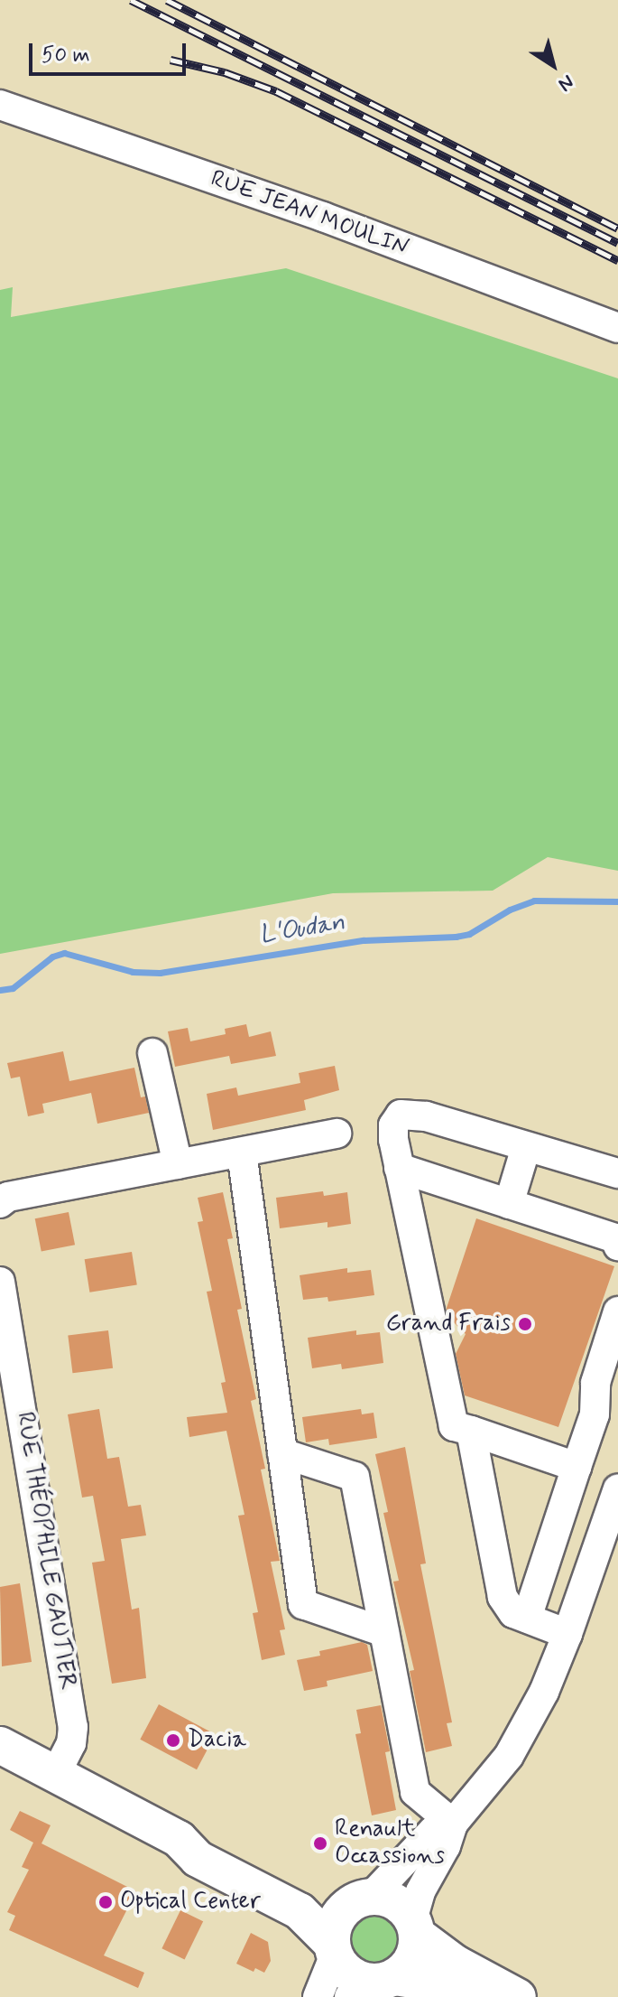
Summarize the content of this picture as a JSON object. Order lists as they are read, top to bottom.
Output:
{
  "streets": {
    "street": ["RUE JEAN MOULIN", "RUE THÉOPHILE GAUTIER"]
  },
  "water": ["L'Oudan"],
  "places": [
    "Grand Frais",
    "Dacia",
    "Renault Occassions",
    "Optical Center"
  ],
  "scale_bar": "50 m",
  "north": "bottom right"
}
